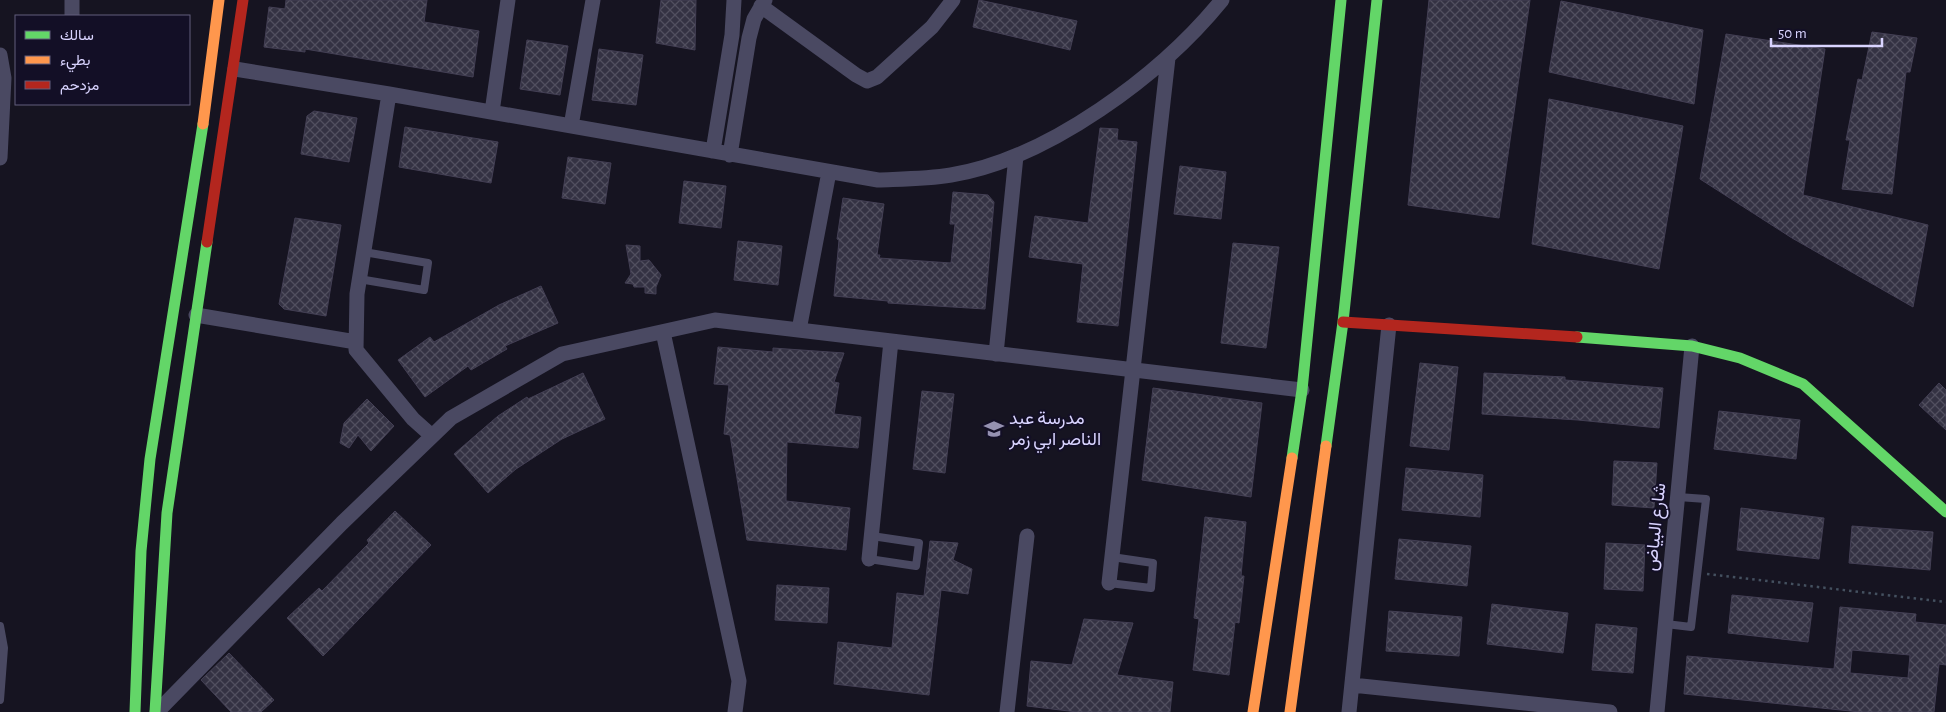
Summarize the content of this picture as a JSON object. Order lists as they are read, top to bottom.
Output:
{
  "streets": {
    "street": ["شارع البياض"]
  },
  "places": {
    "school or university": ["مدرسة عبد الناصر ابي زمر"]
  },
  "legend": ["سالك", "بطيء", "مزدحم"],
  "scale_bar": "50 m"
}
